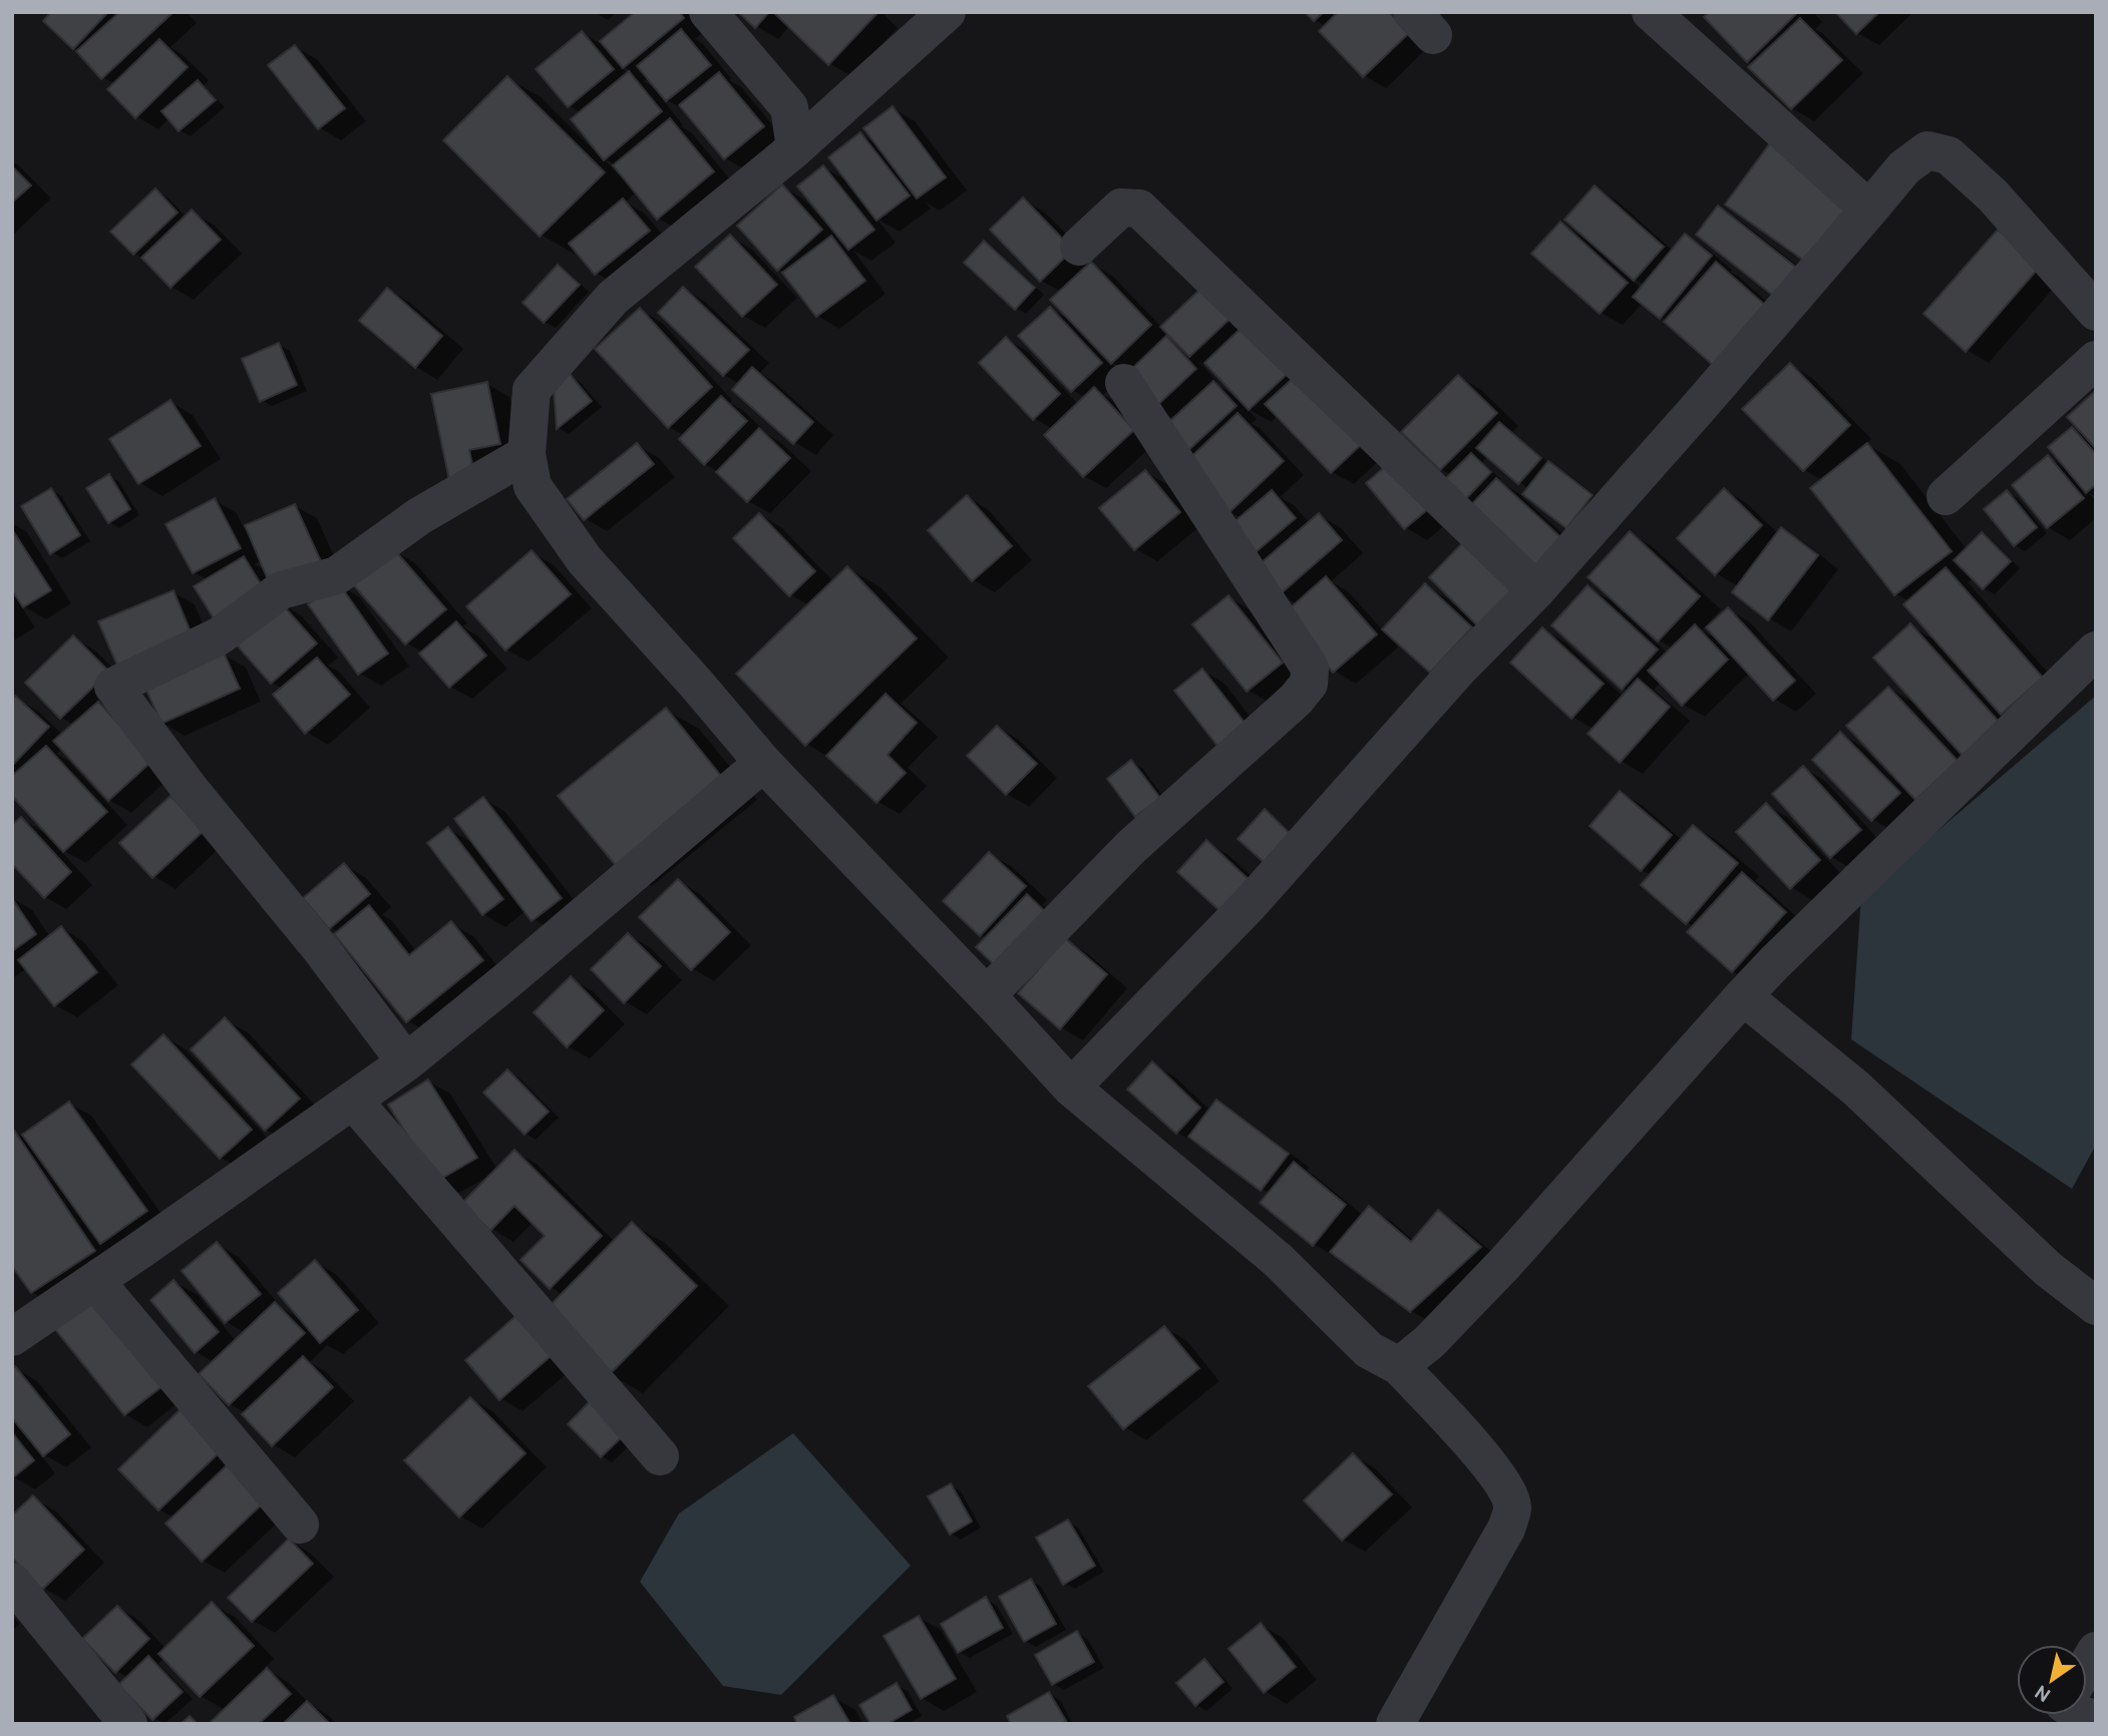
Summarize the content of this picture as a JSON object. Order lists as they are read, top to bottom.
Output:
{
  "north": "bottom left"
}
